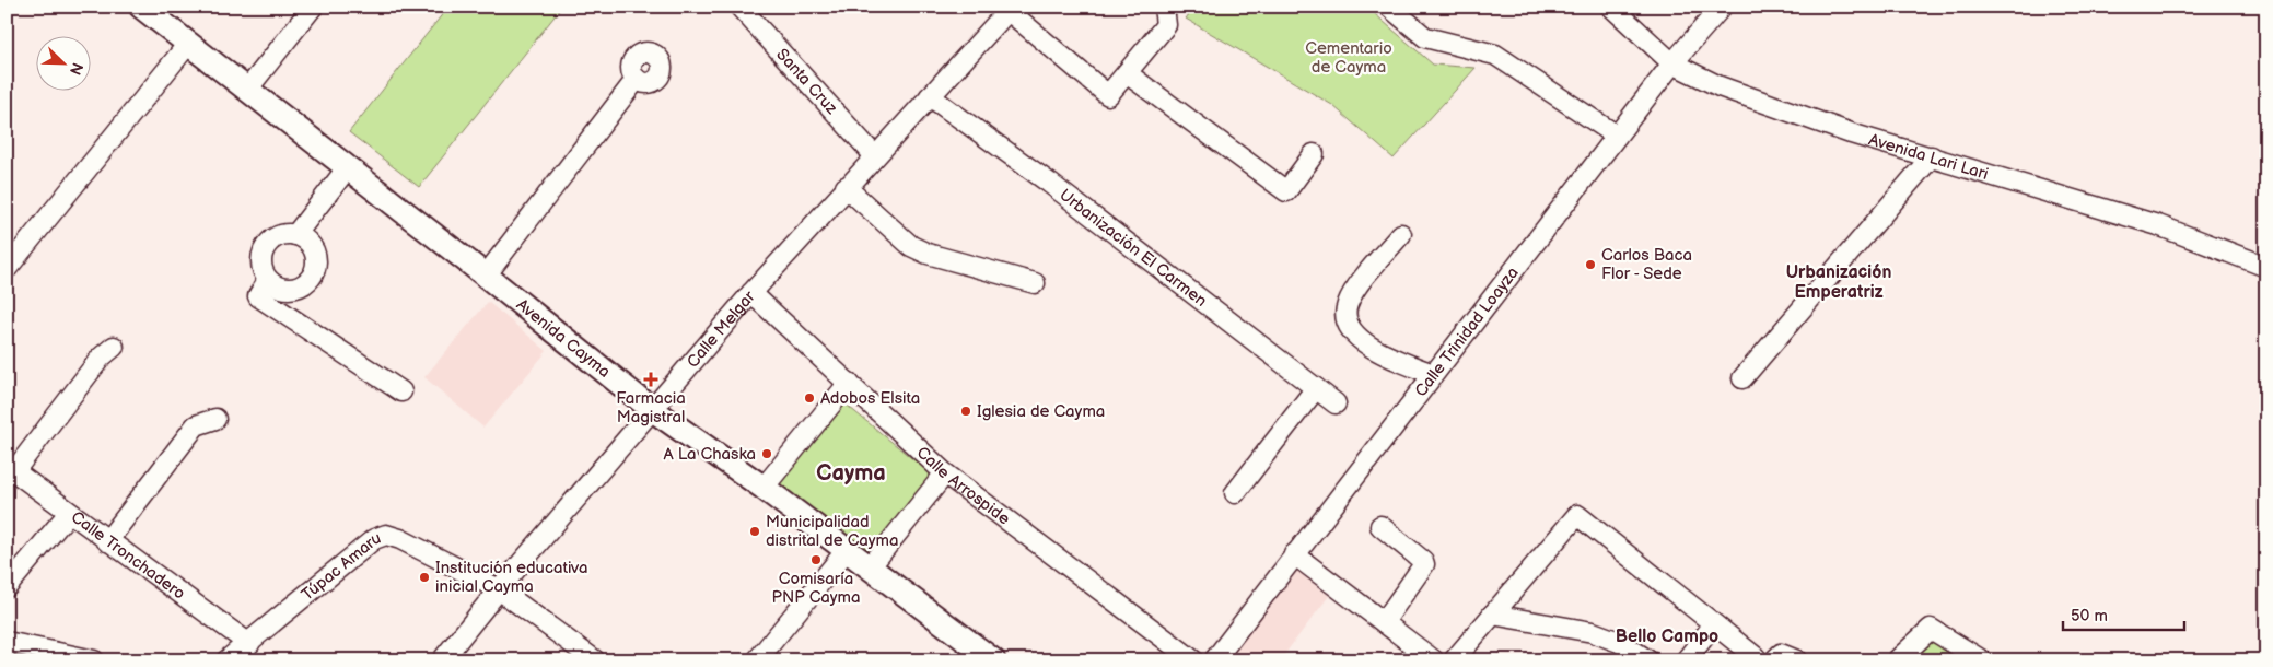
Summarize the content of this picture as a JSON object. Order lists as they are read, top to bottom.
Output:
{
  "streets": {
    "main road": ["Avenida Cayma"],
    "street": [
      "Santa Cruz",
      "Avenida Lari Lari",
      "Urbanización El Carmen",
      "Calle Melgar",
      "Calle Trinidad Loayza",
      "Calle Arrospide",
      "Calle Tronchadero",
      "Túpac Amaru"
    ]
  },
  "crossings": [
    ["Santa Cruz", "Calle Melgar"],
    ["Avenida Lari Lari", "Calle Trinidad Loayza"],
    ["Urbanización El Carmen", "Calle Melgar"],
    ["Calle Melgar", "Avenida Cayma"],
    ["Calle Melgar", "Calle Arrospide"],
    ["Calle Melgar", "Túpac Amaru"],
    ["Calle Tronchadero", "Túpac Amaru"]
  ],
  "districts": ["Urbanización Emperatriz", "Cayma", "Bello Campo"],
  "parks": ["Cementario de Cayma"],
  "places": {
    "other": [
      "Carlos Baca Flor - Sede",
      "Adobos Elsita",
      "Iglesia de Cayma",
      "A La Chaska",
      "Municipalidad distrital de Cayma",
      "Comisaría PNP Cayma",
      "Institución educativa inicial Cayma"
    ],
    "health": ["Farmacia Magistral"]
  },
  "scale_bar": "50 m",
  "north": "bottom right"
}
